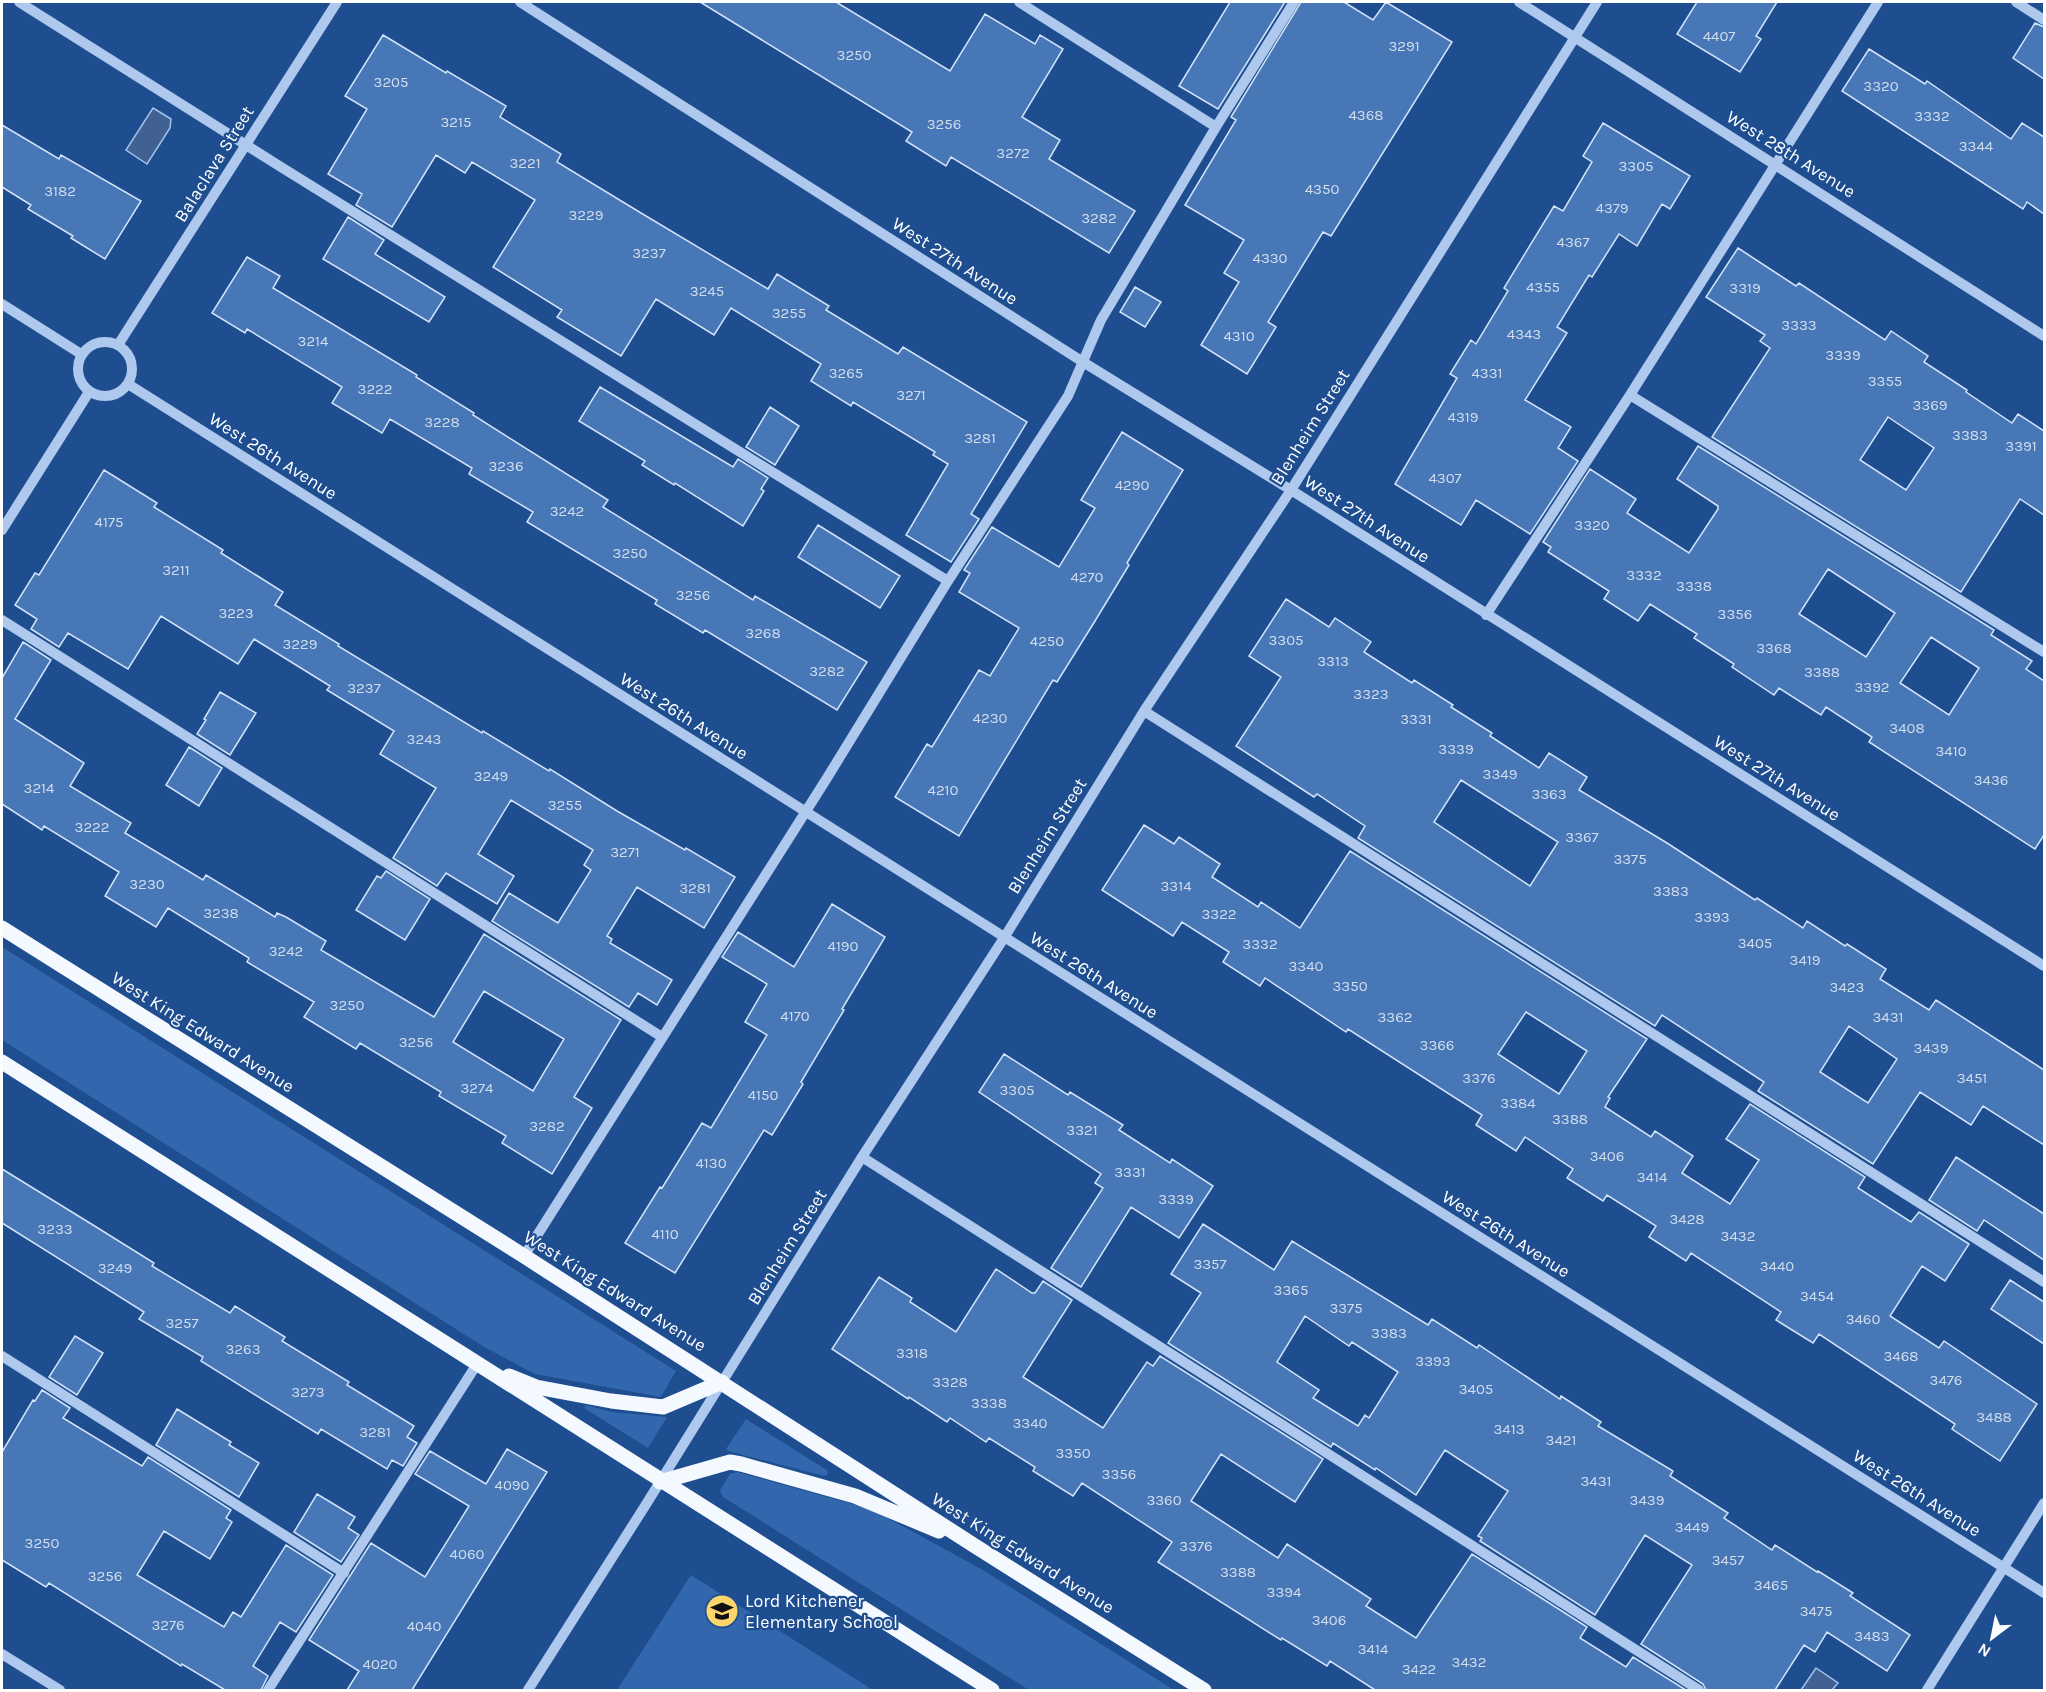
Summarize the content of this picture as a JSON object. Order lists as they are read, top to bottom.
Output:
{
  "streets": {
    "main road": ["West King Edward Avenue"],
    "street": [
      "West 28th Avenue",
      "Balaclava Street",
      "West 27th Avenue",
      "Blenheim Street",
      "West 26th Avenue"
    ]
  },
  "crossings": [
    ["West 28th Avenue", "Blenheim Street"],
    ["Balaclava Street", "West 26th Avenue"],
    ["West 27th Avenue", "Blenheim Street"],
    ["Blenheim Street", "West 26th Avenue"],
    ["Blenheim Street", "West King Edward Avenue"]
  ],
  "places": {
    "school or university": ["Lord Kitchener Elementary School"]
  },
  "house_numbers": [
    "4407",
    "3291",
    "3250",
    "3205",
    "3320",
    "4368",
    "3332",
    "3215",
    "3256",
    "3344",
    "3272",
    "3221",
    "3305",
    "4350",
    "3182",
    "4379",
    "3229",
    "3282",
    "4367",
    "3237",
    "4330",
    "4355",
    "3319",
    "3245",
    "3255",
    "3333",
    "4343",
    "4310",
    "3214",
    "3339",
    "3265",
    "4331",
    "3355",
    "3222",
    "3271",
    "3369",
    "4319",
    "3228",
    "3383",
    "3281",
    "3391",
    "3236",
    "4307",
    "4290",
    "3242",
    "4175",
    "3320",
    "3250",
    "3211",
    "3332",
    "4270",
    "3338",
    "3256",
    "3223",
    "3356",
    "3268",
    "3305",
    "4250",
    "3229",
    "3368",
    "3313",
    "3282",
    "3388",
    "3392",
    "3237",
    "3323",
    "4230",
    "3331",
    "3408",
    "3243",
    "3339",
    "3410",
    "3349",
    "3249",
    "3436",
    "3214",
    "4210",
    "3363",
    "3255",
    "3222",
    "3367",
    "3271",
    "3375",
    "3230",
    "3314",
    "3281",
    "3383",
    "3238",
    "3322",
    "3393",
    "3405",
    "3332",
    "4190",
    "3242",
    "3419",
    "3340",
    "3350",
    "3423",
    "3250",
    "4170",
    "3362",
    "3431",
    "3256",
    "3366",
    "3439",
    "3376",
    "3451",
    "3274",
    "3305",
    "4150",
    "3384",
    "3388",
    "3282",
    "3321",
    "3406",
    "4130",
    "3331",
    "3414",
    "3339",
    "3428",
    "3233",
    "4110",
    "3432",
    "3357",
    "3440",
    "3249",
    "3365",
    "3454",
    "3375",
    "3460",
    "3257",
    "3383",
    "3263",
    "3318",
    "3468",
    "3393",
    "3476",
    "3328",
    "3405",
    "3273",
    "3338",
    "3488",
    "3340",
    "3413",
    "3281",
    "3421",
    "3350",
    "3356",
    "3431",
    "4090",
    "3360",
    "3439",
    "3449",
    "3250",
    "3376",
    "4060",
    "3457",
    "3388",
    "3256",
    "3465",
    "3394",
    "3475",
    "3406",
    "3276",
    "4040",
    "3483",
    "3414",
    "3432",
    "4020",
    "3422"
  ],
  "north": "bottom left"
}
